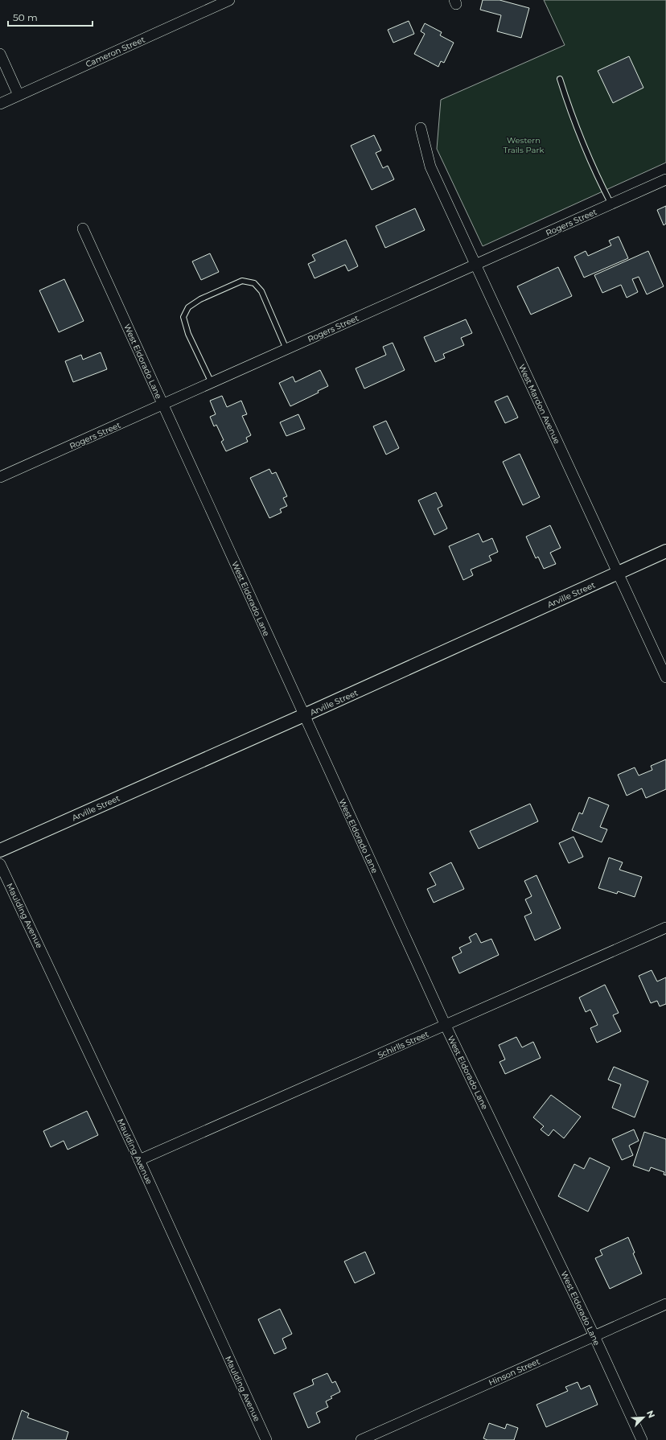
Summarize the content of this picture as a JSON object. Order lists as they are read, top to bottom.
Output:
{
  "streets": {
    "street": [
      "Cameron Street",
      "Rogers Street",
      "West Eldorado Lane",
      "West Mardon Avenue",
      "Arville Street",
      "Maulding Avenue",
      "Schirlls Street",
      "Hinson Street"
    ]
  },
  "crossings": [
    ["Rogers Street", "West Eldorado Lane"],
    ["Rogers Street", "West Mardon Avenue"],
    ["West Eldorado Lane", "Arville Street"],
    ["West Eldorado Lane", "Schirlls Street"],
    ["West Eldorado Lane", "Hinson Street"],
    ["West Mardon Avenue", "Arville Street"],
    ["Maulding Avenue", "Schirlls Street"]
  ],
  "parks": ["Western Trails Park"],
  "scale_bar": "50 m",
  "north": "top right"
}
